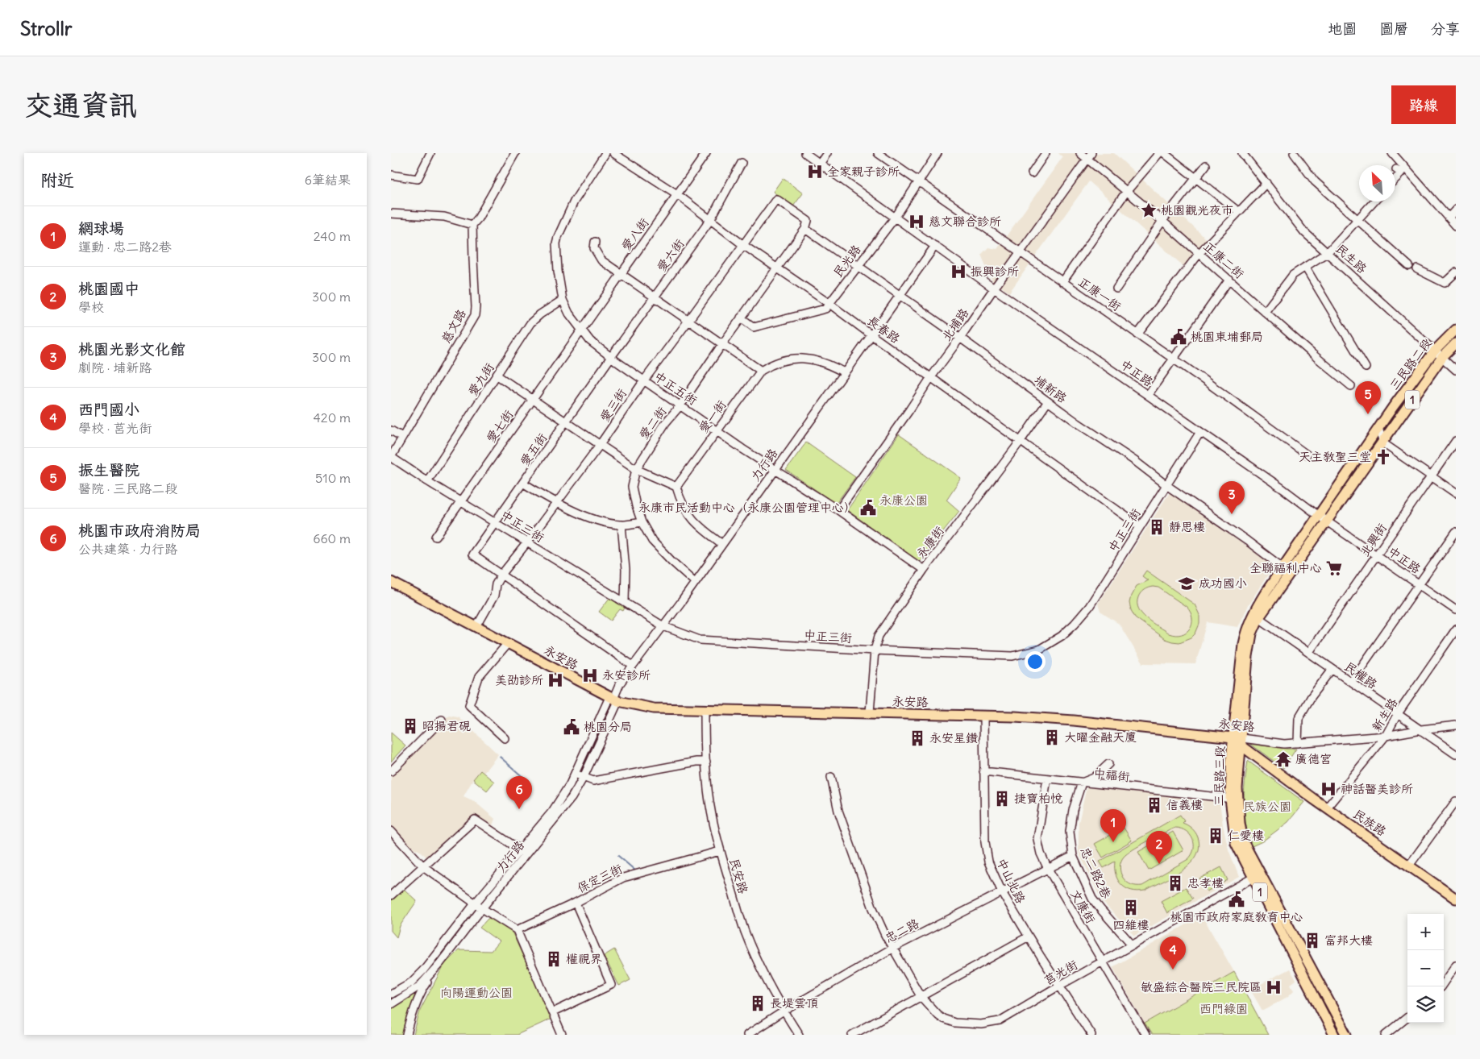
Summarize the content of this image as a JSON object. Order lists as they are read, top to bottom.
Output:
{
  "streets": {
    "main road": [
      "三民路二段",
      "1",
      "永安路",
      "三民路三段",
      "民族路"
    ],
    "street": [
      "愛八街",
      "愛六街",
      "民生路",
      "正康二街",
      "民光路",
      "正康一街",
      "北埔路",
      "慈文路",
      "長春路",
      "中正路",
      "愛九街",
      "中正五街",
      "埔新路",
      "愛三街",
      "愛一街",
      "愛二街",
      "愛七街",
      "愛五街",
      "力行路",
      "中正三街",
      "北興街",
      "永康街",
      "民權路",
      "新生路",
      "中福街",
      "忠二路2巷",
      "民安路",
      "保定三街",
      "中山北路",
      "文康街",
      "忠二路",
      "莒光街"
    ]
  },
  "crossings": [
    ["愛八街", "長春路"],
    ["愛八街", "中正五街"],
    ["愛八街", "愛七街"],
    ["愛六街", "長春路"],
    ["愛六街", "中正五街"],
    ["愛六街", "愛五街"],
    ["民生路", "三民路二段"],
    ["正康二街", "北埔路"],
    ["民光路", "正康一街"],
    ["民光路", "長春路"],
    ["民光路", "中正路"],
    ["民光路", "埔新路"],
    ["民光路", "愛二街"],
    ["正康一街", "北埔路"],
    ["北埔路", "長春路"],
    ["北埔路", "中正路"],
    ["北埔路", "中正五街"],
    ["北埔路", "埔新路"],
    ["慈文路", "中正三街"],
    ["長春路", "愛三街"],
    ["長春路", "愛二街"],
    ["長春路", "力行路"],
    ["長春路", "中正三街"],
    ["長春路", "永康街"],
    ["三民路二段", "中正路"],
    ["三民路二段", "三民路三段"],
    ["中正路", "力行路"],
    ["中正路", "中正三街"],
    ["中正路", "北興街"],
    ["中正路", "三民路三段"],
    ["愛九街", "中正五街"],
    ["愛九街", "中正三街"],
    ["中正五街", "愛三街"],
    ["中正五街", "愛一街"],
    ["中正五街", "愛二街"],
    ["中正五街", "愛七街"],
    ["中正五街", "愛五街"],
    ["中正五街", "力行路"],
    ["中正五街", "永康街"],
    ["埔新路", "愛二街"],
    ["埔新路", "力行路"],
    ["埔新路", "中正三街"],
    ["埔新路", "永康街"],
    ["埔新路", "三民路三段"],
    ["愛三街", "愛二街"],
    ["愛三街", "愛五街"],
    ["愛三街", "中正三街"],
    ["愛三街", "永安路"],
    ["愛一街", "力行路"],
    ["愛二街", "力行路"],
    ["愛七街", "中正三街"],
    ["愛五街", "中正三街"],
    ["力行路", "中正三街"],
    ["力行路", "永安路"],
    ["中正三街", "永康街"],
    ["北興街", "民權路"],
    ["永康街", "永安路"],
    ["永安路", "民權路"],
    ["永安路", "新生路"],
    ["永安路", "三民路三段"],
    ["永安路", "民族路"],
    ["永安路", "民安路"],
    ["永安路", "中山北路"],
    ["民權路", "新生路"],
    ["民權路", "三民路三段"],
    ["新生路", "民族路"],
    ["中福街", "三民路三段"],
    ["中福街", "忠二路2巷"],
    ["中福街", "中山北路"],
    ["中福街", "文康街"],
    ["三民路三段", "民族路"],
    ["三民路三段", "莒光街"],
    ["忠二路2巷", "忠二路"],
    ["忠二路2巷", "莒光街"],
    ["民安路", "保定三街"],
    ["民安路", "忠二路"],
    ["中山北路", "忠二路"],
    ["中山北路", "莒光街"],
    ["文康街", "忠二路"],
    ["文康街", "莒光街"],
    ["忠二路", "莒光街"]
  ],
  "parks": [
    "永康公園",
    "民族公園",
    "向陽運動公園",
    "西門綠園"
  ],
  "places": {
    "hospital": [
      "全家親子診所",
      "慈文聯合診所",
      "振興診所",
      "永安診所",
      "美劭診所",
      "神話醫美診所",
      "敏盛綜合醫院三民院區"
    ],
    "place": ["桃園觀光夜市"],
    "public building": [
      "桃園東埔郵局",
      "永康市民活動中心（永康公園管理中心）",
      "桃園分局",
      "桃園市政府家庭教育中心"
    ],
    "church": ["天主教聖三堂"],
    "building": [
      "靜思樓",
      "昭揚君硯",
      "大曜金融天廈",
      "永安星鑽",
      "捷寶柏悅",
      "信義樓",
      "仁愛樓",
      "忠孝樓",
      "四維樓",
      "富邦大樓",
      "權視界",
      "長堤雲頂"
    ],
    "supermarket": ["全聯福利中心"],
    "school or university": ["成功國小"],
    "temple": ["廣德宮"]
  },
  "north": "top left",
  "page": {
    "header": "Strollr",
    "nav": ["地圖", "圖層", "分享"],
    "buttons": "路線",
    "title": "交通資訊",
    "heading": ["附近", "6筆結果"],
    "list": [
      {
        "mark": "1",
        "name": "網球場",
        "note": "運動 · 忠二路2巷",
        "value": "240 m"
      },
      {
        "mark": "2",
        "name": "桃園國中",
        "note": "學校",
        "value": "300 m"
      },
      {
        "mark": "3",
        "name": "桃園光影文化館",
        "note": "劇院 · 埔新路",
        "value": "300 m"
      },
      {
        "mark": "4",
        "name": "西門國小",
        "note": "學校 · 莒光街",
        "value": "420 m"
      },
      {
        "mark": "5",
        "name": "振生醫院",
        "note": "醫院 · 三民路二段",
        "value": "510 m"
      },
      {
        "mark": "6",
        "name": "桃園市政府消防局",
        "note": "公共建築 · 力行路",
        "value": "660 m"
      }
    ],
    "pins": [
      "5",
      "3",
      "6",
      "1",
      "2",
      "4"
    ],
    "map_buttons": ["+", "−"]
  }
}
